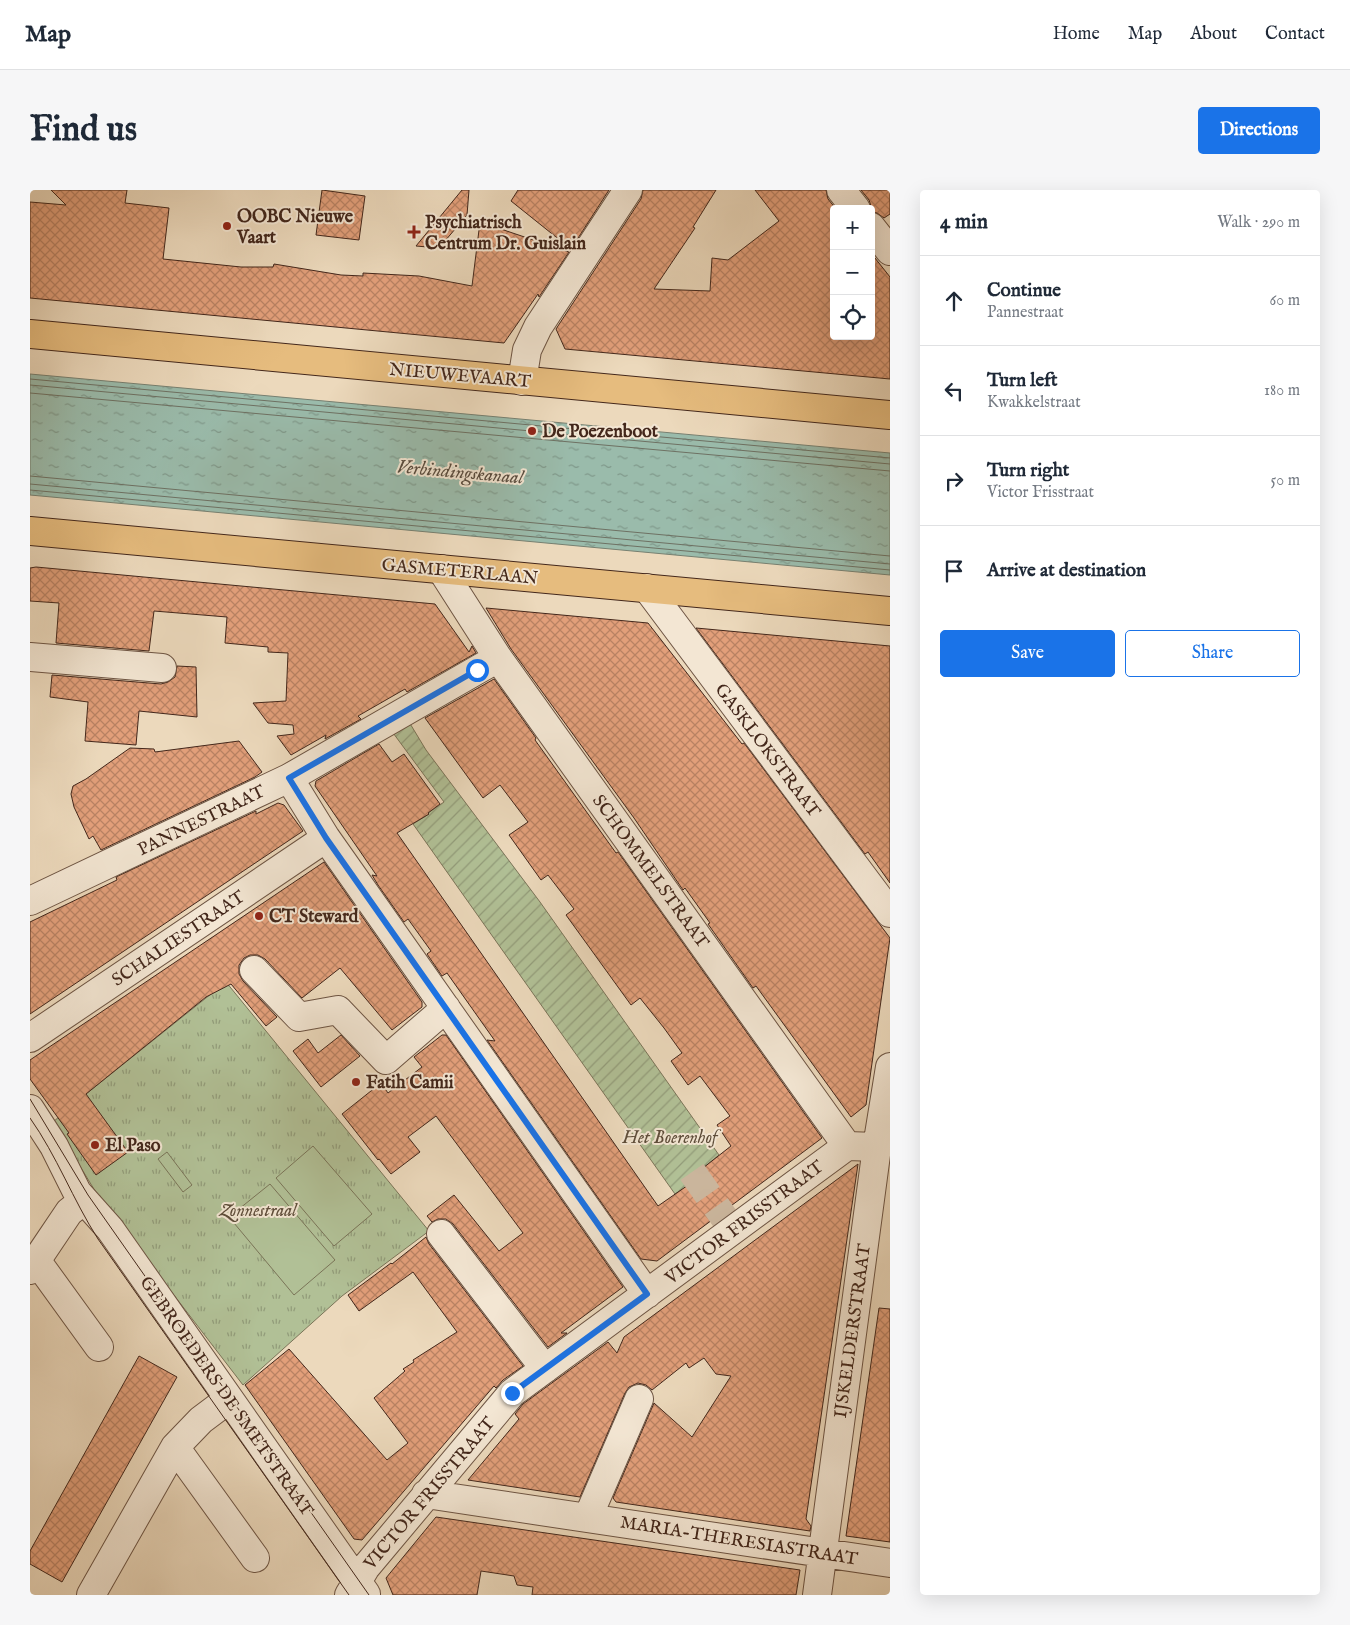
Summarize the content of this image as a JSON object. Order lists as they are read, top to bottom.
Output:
{
  "streets": {
    "main road": ["NIEUWEVAART", "GASMETERLAAN"],
    "street": [
      "GASKLOKSTRAAT",
      "PANNESTRAAT",
      "SCHOMMELSTRAAT",
      "SCHALIESTRAAT",
      "VICTOR FRISSTRAAT",
      "IJSKELDERSTRAAT",
      "GEBROEDERS DE SMETSTRAAT",
      "MARIA-THERESIASTRAAT"
    ]
  },
  "crossings": [
    ["GASMETERLAAN", "GASKLOKSTRAAT"],
    ["GASMETERLAAN", "SCHOMMELSTRAAT"],
    ["PANNESTRAAT", "SCHOMMELSTRAAT"],
    ["SCHOMMELSTRAAT", "VICTOR FRISSTRAAT"],
    ["VICTOR FRISSTRAAT", "GEBROEDERS DE SMETSTRAAT"],
    ["VICTOR FRISSTRAAT", "MARIA-THERESIASTRAAT"],
    ["IJSKELDERSTRAAT", "MARIA-THERESIASTRAAT"]
  ],
  "water": ["Verbindingskanaal"],
  "parks": ["Het Boerenhof", "Zonnestraal"],
  "places": {
    "other": [
      "OOBC Nieuwe Vaart",
      "De Poezenboot",
      "CT Steward",
      "Fatih Camii",
      "El Paso"
    ],
    "health": ["Psychiatrisch Centrum Dr. Guislain"]
  },
  "page": {
    "header": "Map",
    "nav": [
      "Home",
      "Map",
      "About",
      "Contact"
    ],
    "buttons": [
      "Directions",
      ["Save", "Share"]
    ],
    "title": "Find us",
    "heading": ["4 min", "Walk · 290 m"],
    "map_buttons": ["+", "−"],
    "list": [
      ["Continue", "Pannestraat", "60 m"],
      ["Turn left", "Kwakkelstraat", "180 m"],
      ["Turn right", "Victor Frisstraat", "50 m"],
      "Arrive at destination"
    ]
  }
}
